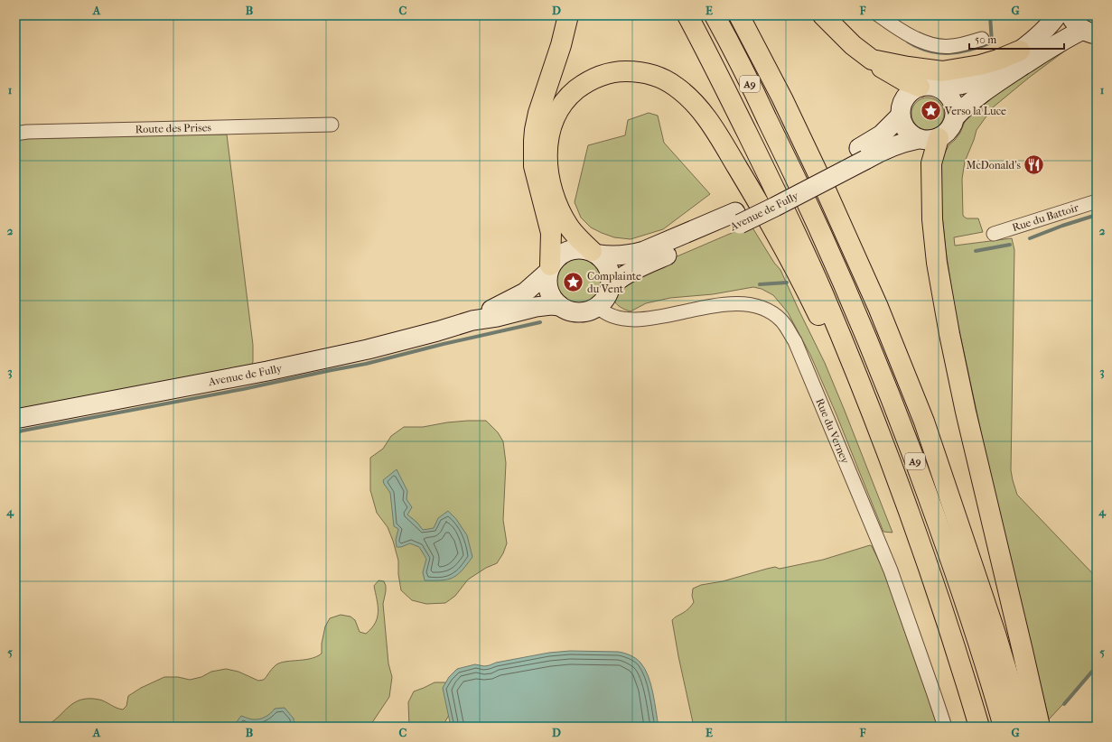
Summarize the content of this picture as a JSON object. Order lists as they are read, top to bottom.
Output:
{
  "streets": {
    "highway": ["A9"],
    "main road": ["Avenue de Fully"],
    "street": ["Route des Prises", "Rue du Battoir", "Rue du Verney"]
  },
  "crossings": [
    ["Avenue de Fully", "Rue du Verney"]
  ],
  "places": {
    "place": ["Verso la Luce", "Complainte du Vent"],
    "restaurant": ["McDonald's"]
  },
  "scale_bar": "50 m",
  "grid": {
    "columns": [
      "A",
      "B",
      "C",
      "D",
      "E",
      "F",
      "G"
    ],
    "rows": [
      "1",
      "2",
      "3",
      "4",
      "5"
    ]
  }
}
